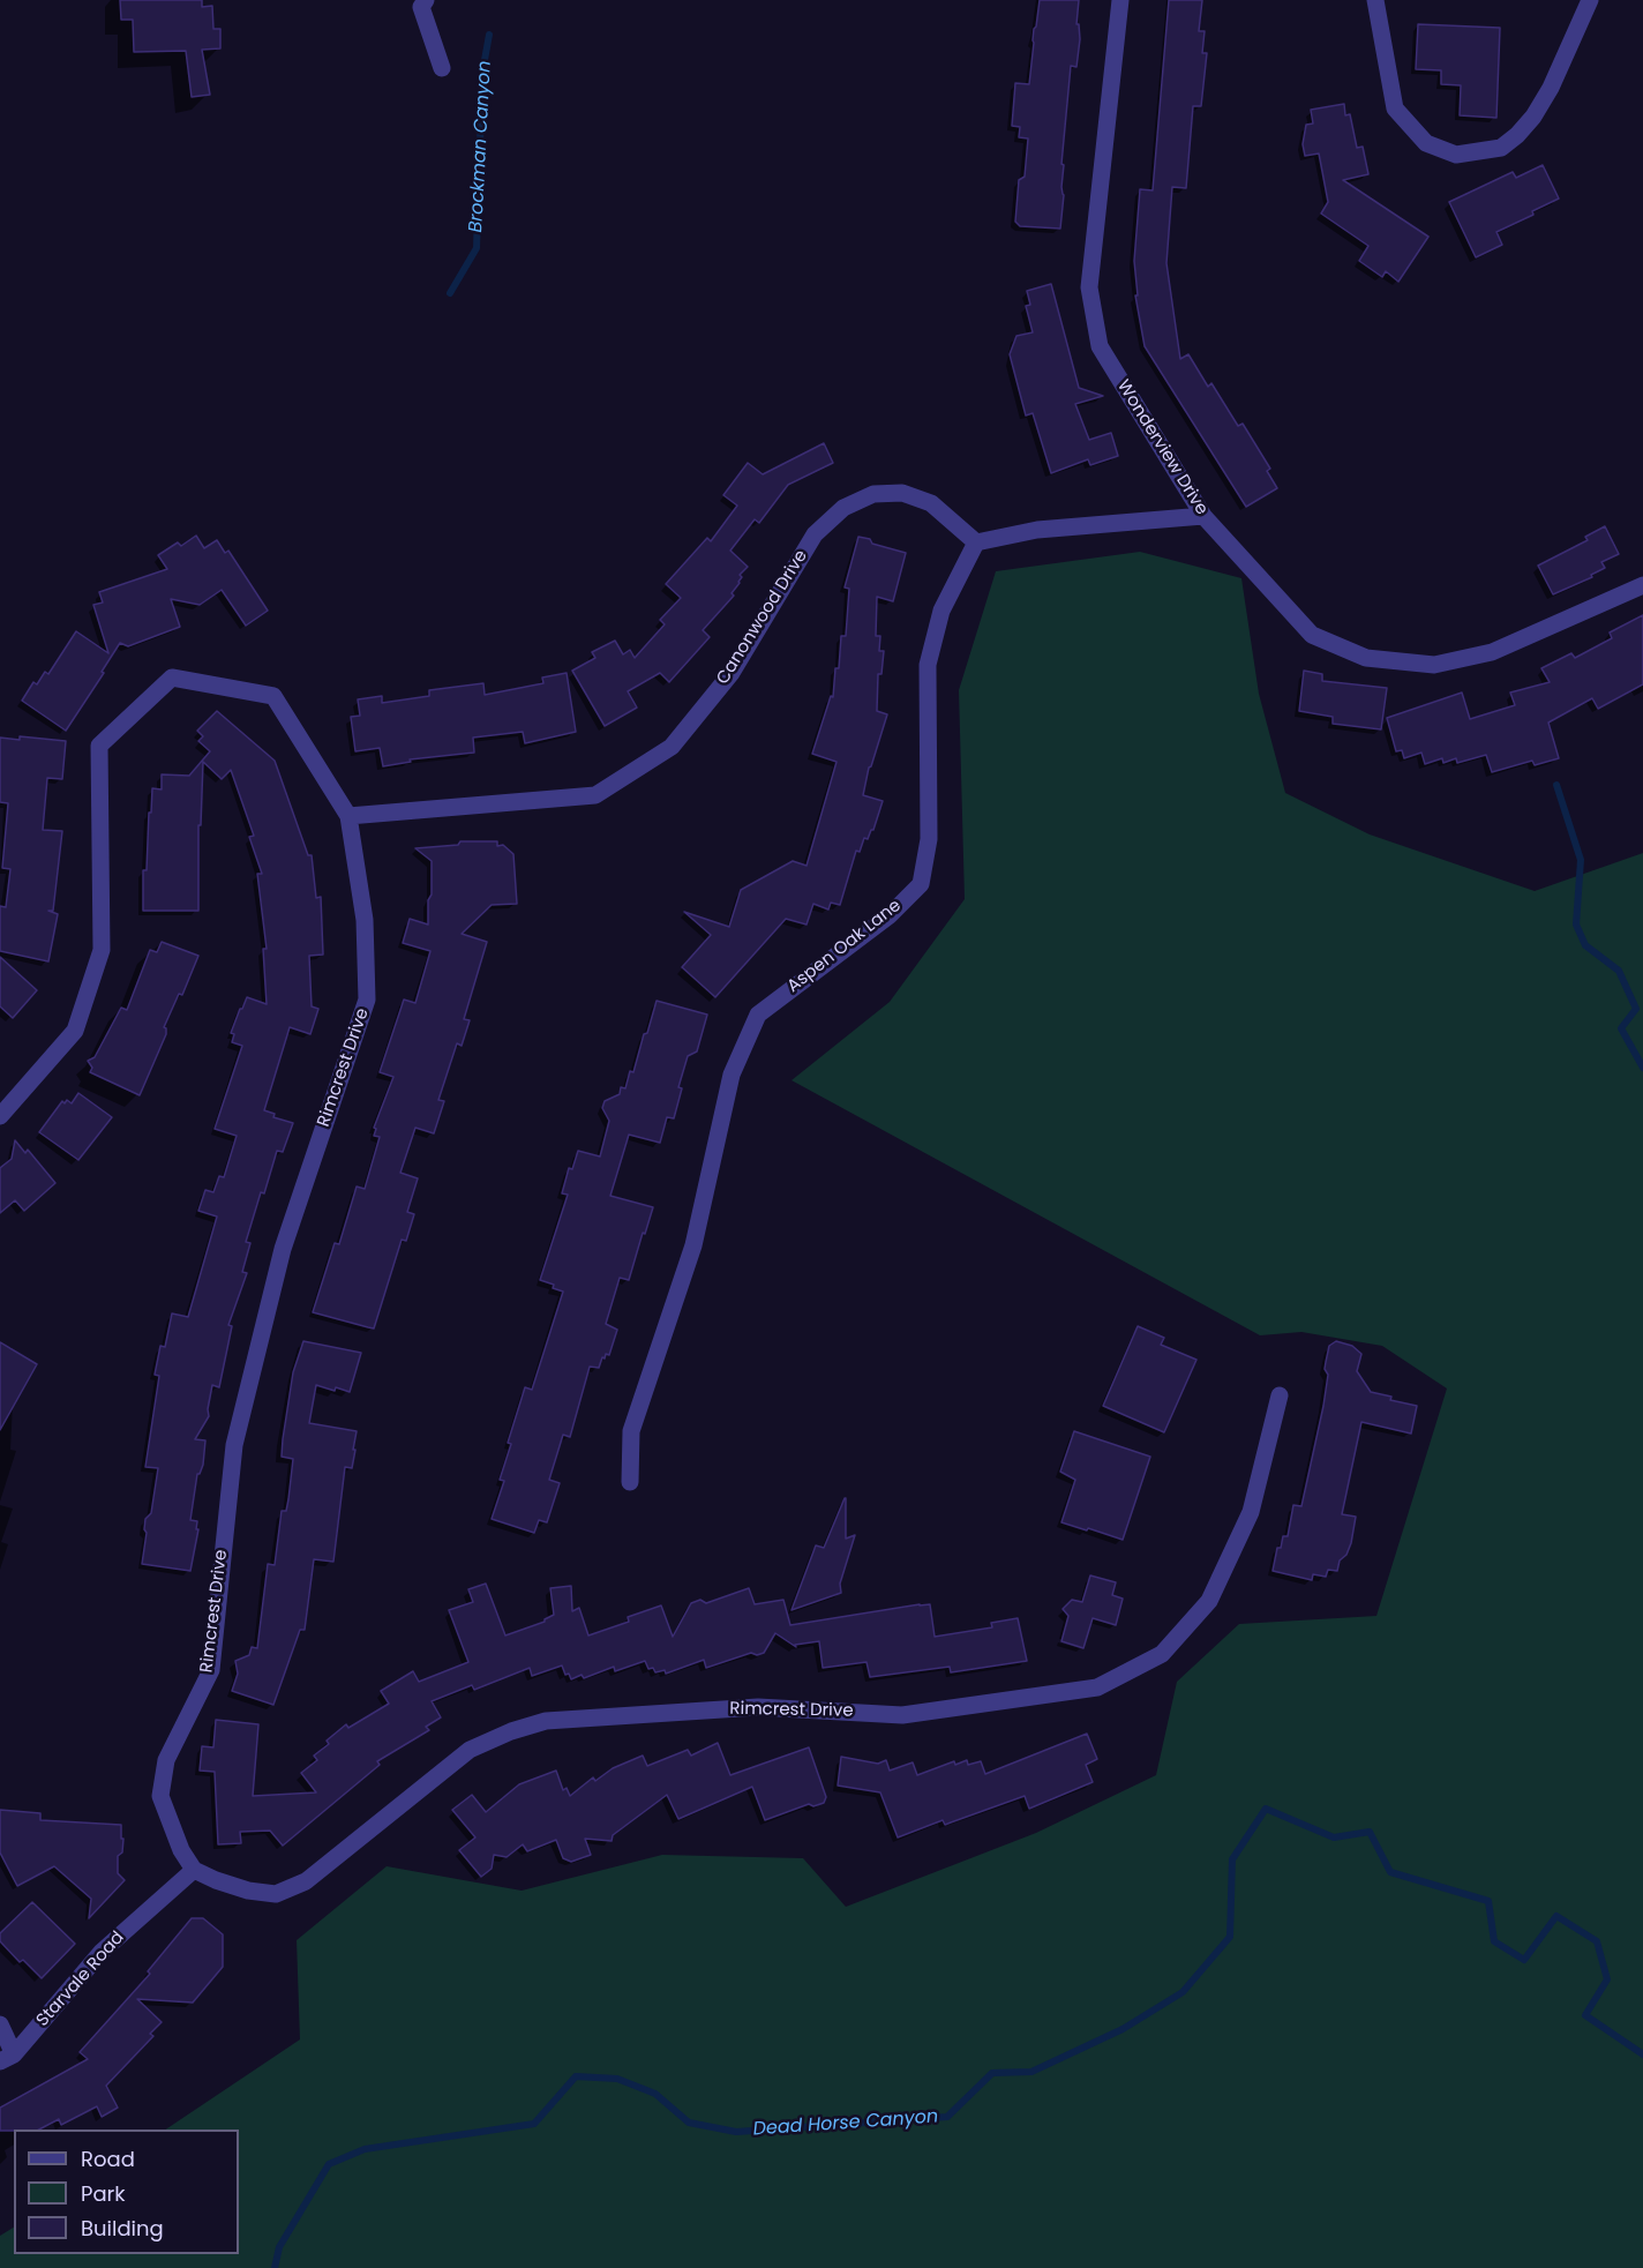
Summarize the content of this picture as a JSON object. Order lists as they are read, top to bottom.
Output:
{
  "streets": {
    "street": [
      "Wonderview Drive",
      "Canonwood Drive",
      "Aspen Oak Lane",
      "Rimcrest Drive",
      "Starvale Road"
    ]
  },
  "crossings": [
    ["Canonwood Drive", "Aspen Oak Lane"],
    ["Canonwood Drive", "Rimcrest Drive"],
    ["Rimcrest Drive", "Starvale Road"]
  ],
  "water": ["Brockman Canyon", "Dead Horse Canyon"],
  "legend": ["Road", "Park", "Building"]
}
